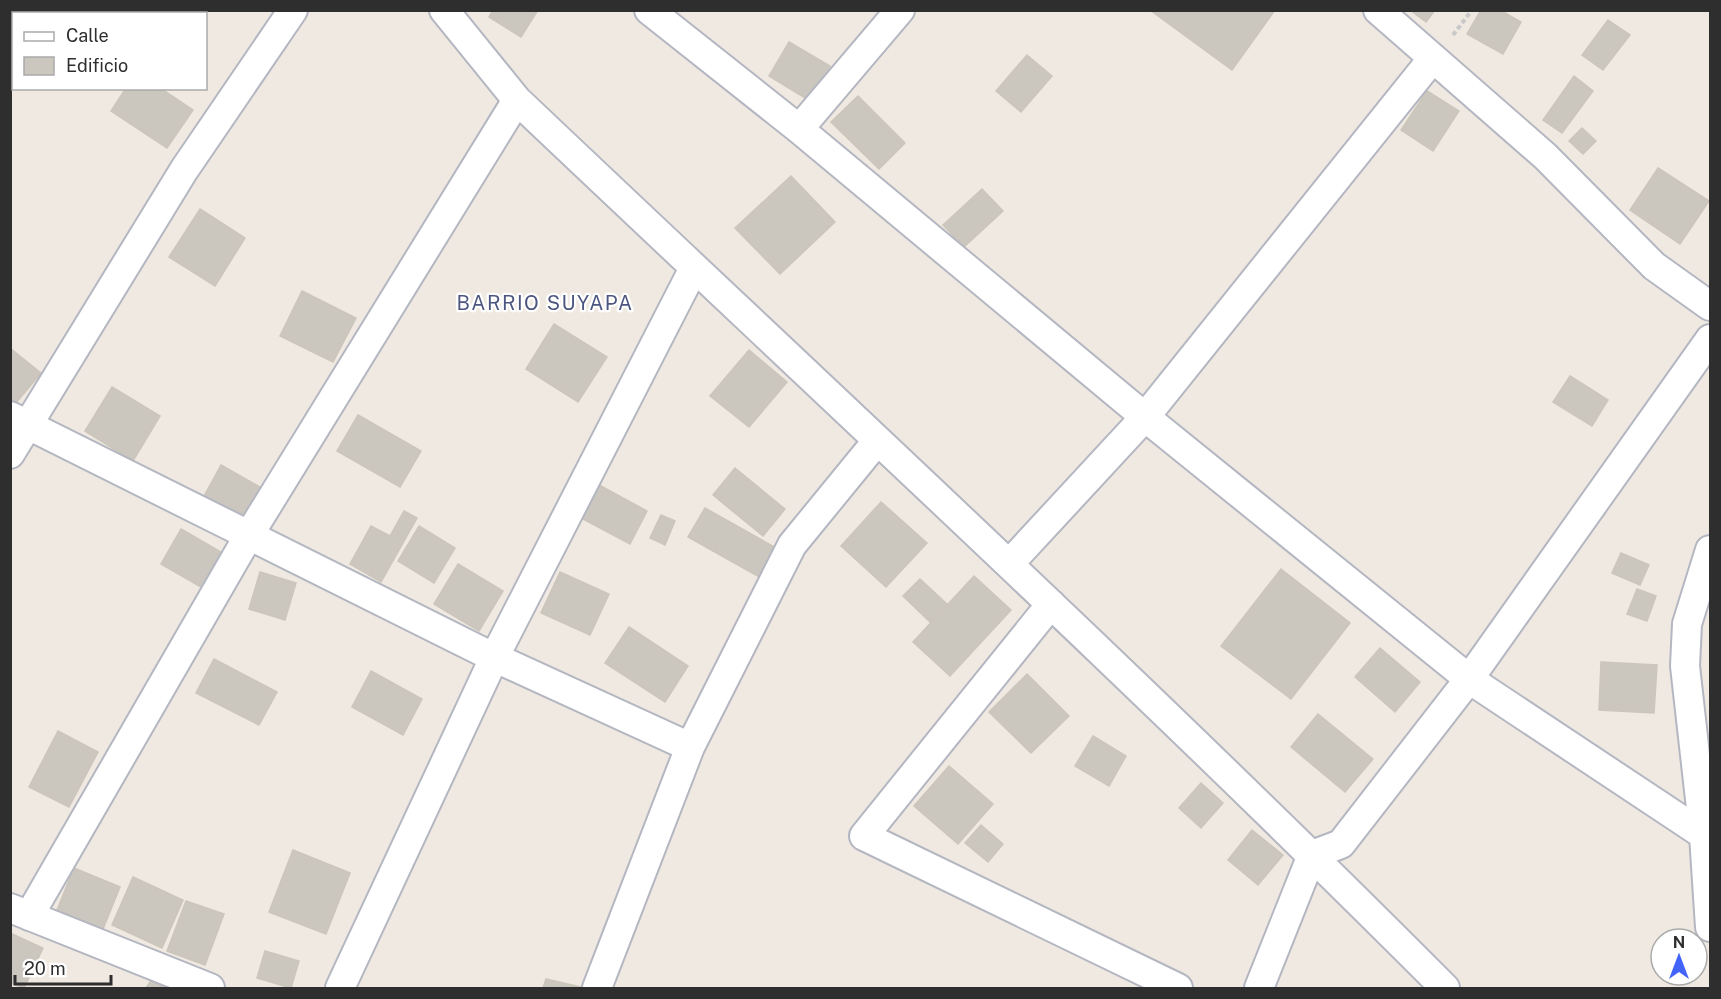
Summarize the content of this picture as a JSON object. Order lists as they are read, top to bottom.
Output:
{
  "districts": ["BARRIO SUYAPA"],
  "legend": ["Calle", "Edificio"],
  "scale_bar": "20 m",
  "north": "top"
}
